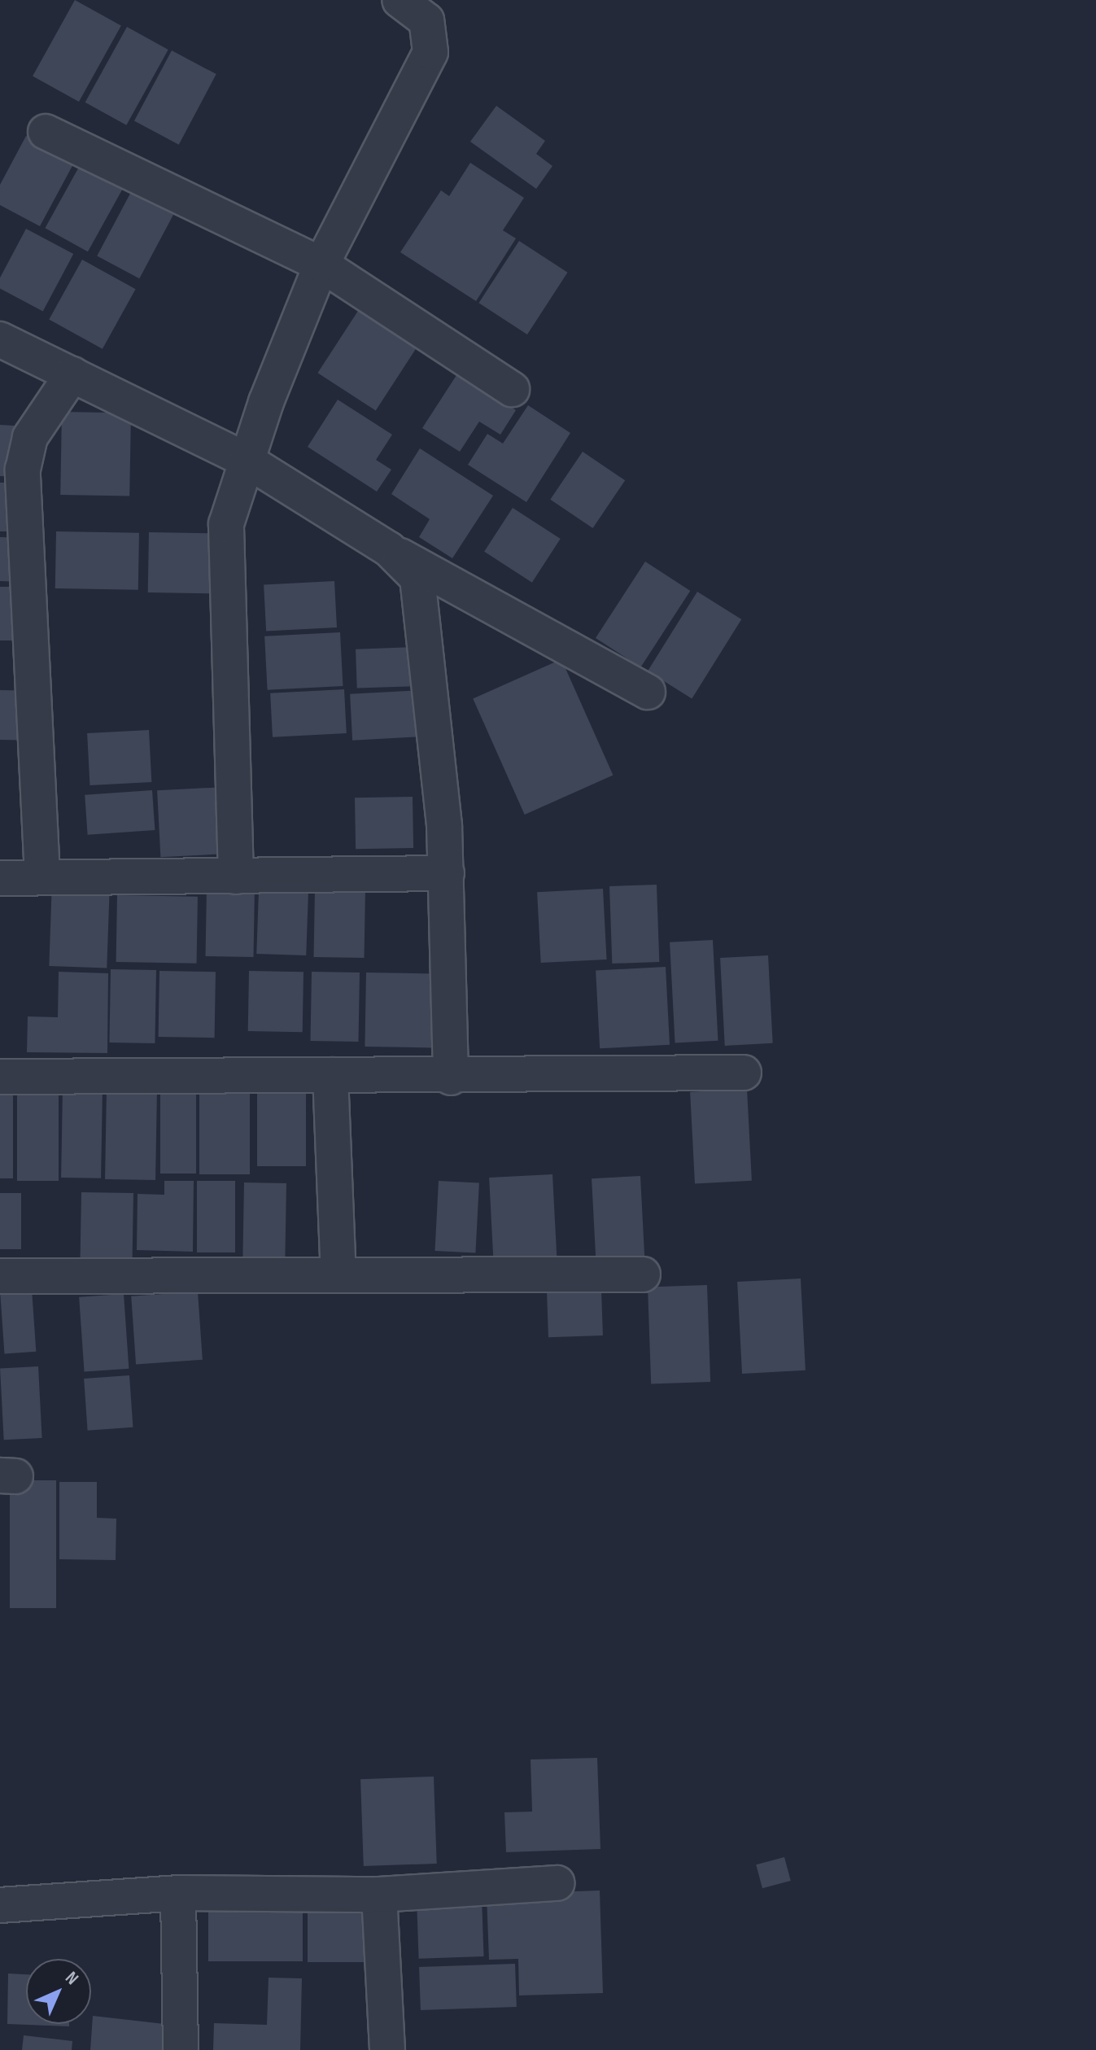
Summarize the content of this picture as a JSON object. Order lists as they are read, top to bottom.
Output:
{
  "north": "top right"
}
